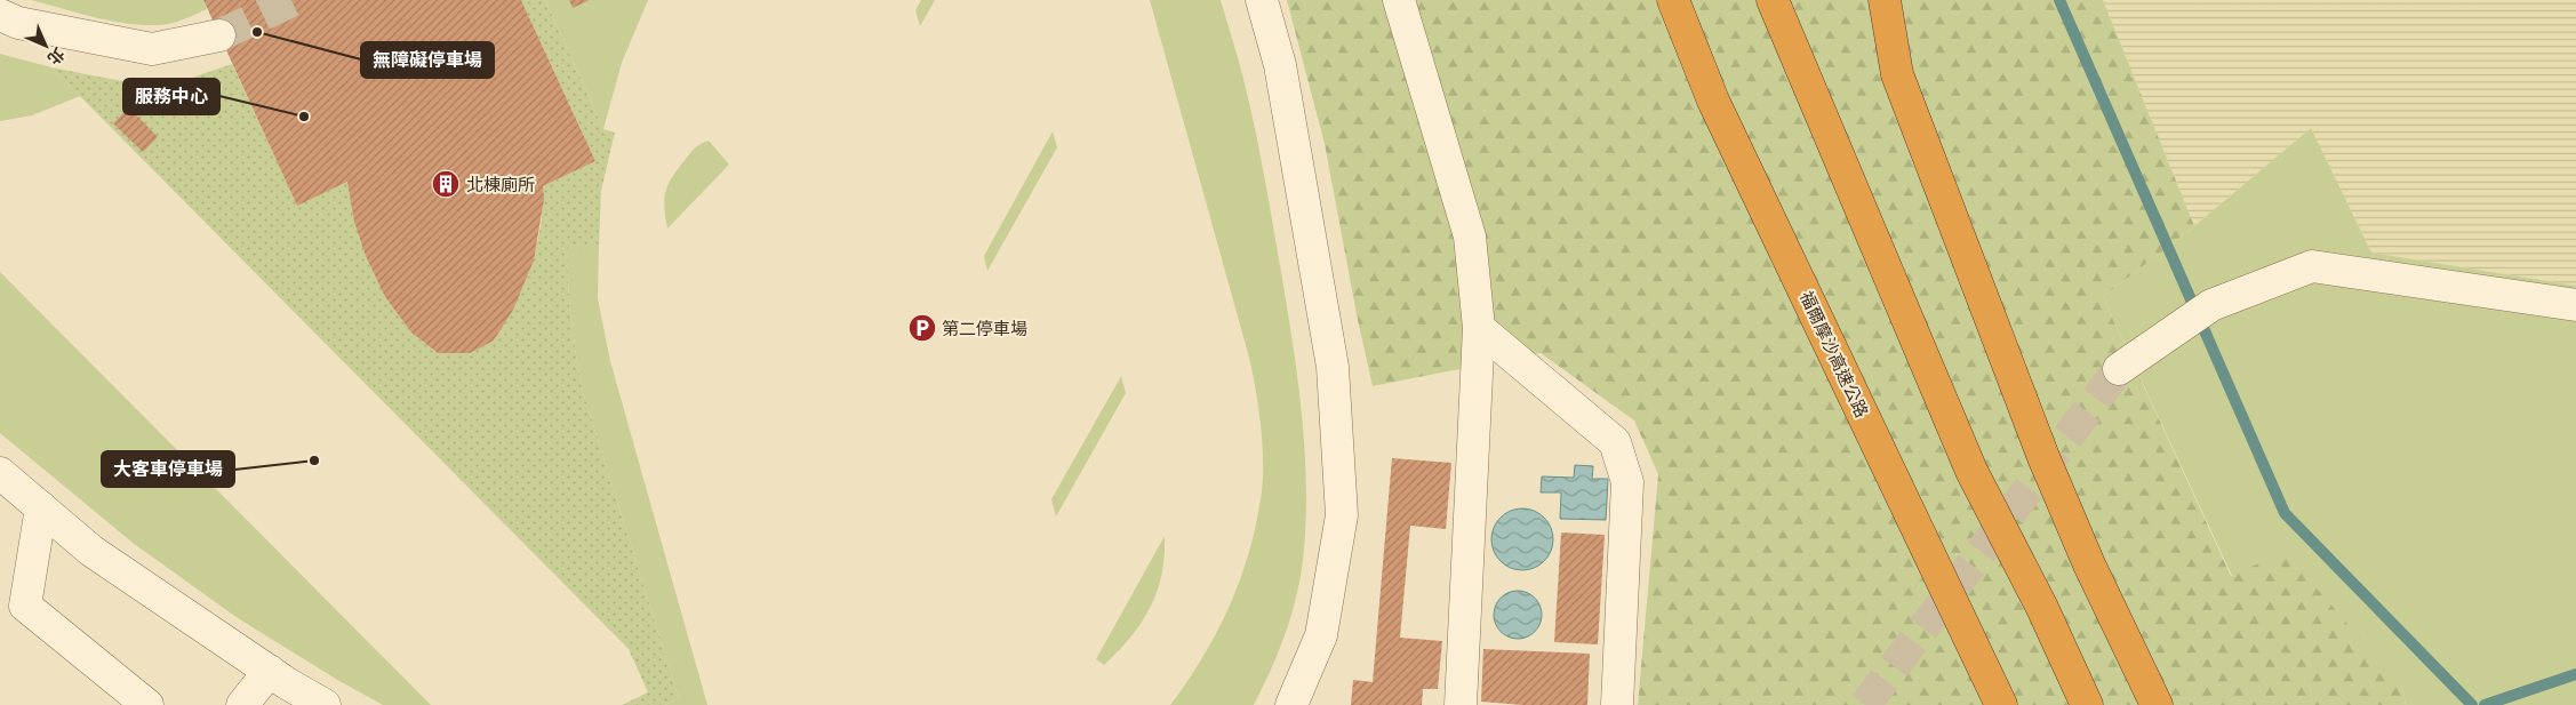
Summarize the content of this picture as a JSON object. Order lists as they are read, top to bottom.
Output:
{
  "streets": {
    "highway": ["福爾摩沙高速公路"]
  },
  "places": {
    "other": ["無障礙停車場", "服務中心", "大客車停車場"],
    "building": ["北棟廁所"],
    "parking": ["第二停車場"]
  },
  "north": "bottom right"
}
